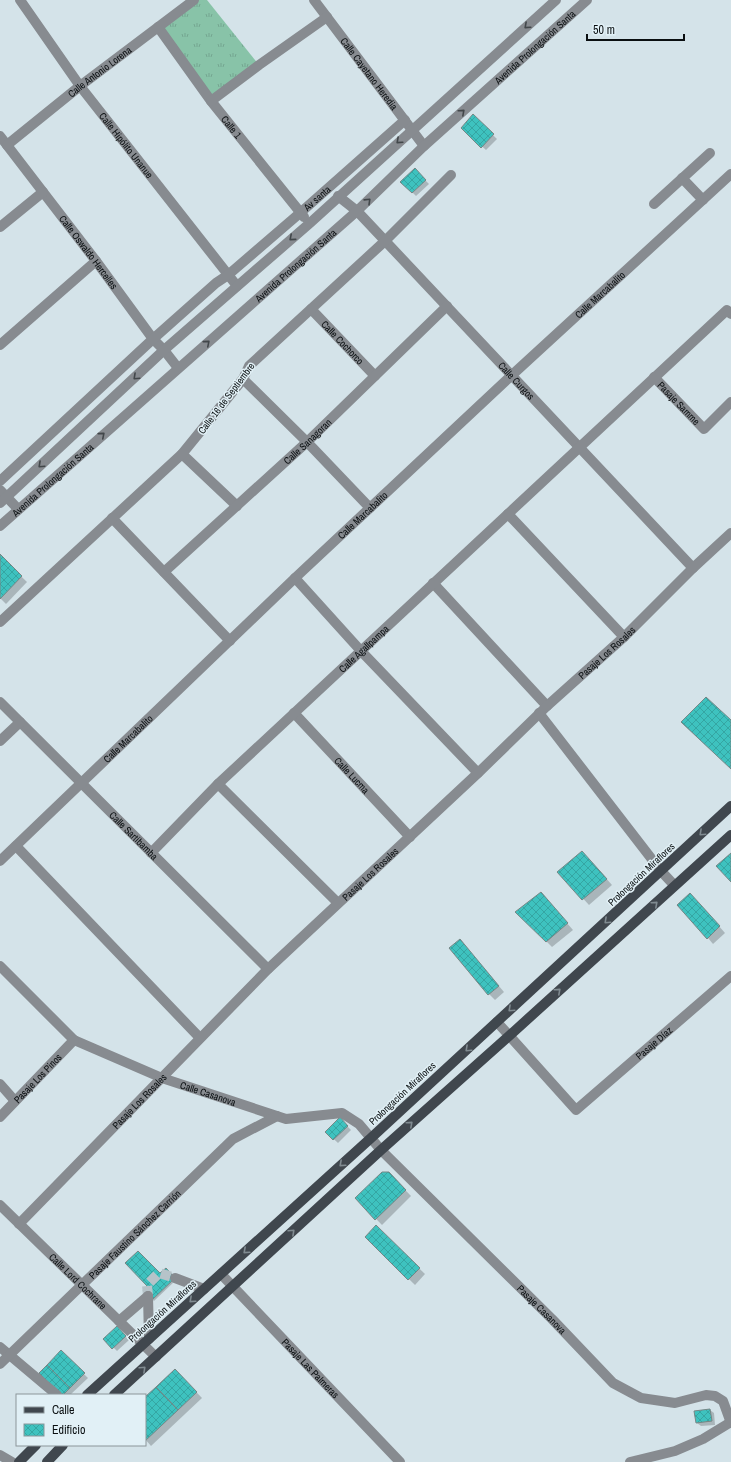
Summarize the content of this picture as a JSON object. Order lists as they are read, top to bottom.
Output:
{
  "streets": {
    "main road": ["Prolongación Miraflores"],
    "street": [
      "Avenida Prolongación Santa",
      "Calle Antonio Lorena",
      "Calle Cayetano Heredia",
      "Calle 1",
      "Calle Hipólito Unanue",
      "Av santa",
      "Calle Oswaldo Hercelles",
      "Calle Marcabalito",
      "Calle Cochorco",
      "Calle Curgos",
      "Calle 16 de Septiembre",
      "Pasaje Samme",
      "Calle Sanagoran",
      "Calle Agallpampa",
      "Pasaje Los Rosales",
      "Calle Lucma",
      "Calle Sartibamba",
      "Pasaje Díaz",
      "Pasaje Los Pinos",
      "Calle Casanova",
      "Pasaje Faustino Sánchez Carrión",
      "Calle Lord Cochrane",
      "Pasaje Casanova",
      "Pasaje Las Palmeras"
    ]
  },
  "crossings": [
    ["Avenida Prolongación Santa", "Calle Cayetano Heredia"],
    ["Avenida Prolongación Santa", "Calle 1"],
    ["Avenida Prolongación Santa", "Calle Hipólito Unanue"],
    ["Avenida Prolongación Santa", "Calle Oswaldo Hercelles"],
    ["Avenida Prolongación Santa", "Calle Curgos"],
    ["Calle Antonio Lorena", "Calle 1"],
    ["Calle Antonio Lorena", "Calle Hipólito Unanue"],
    ["Calle Antonio Lorena", "Calle Oswaldo Hercelles"],
    ["Calle Cayetano Heredia", "Av santa"],
    ["Calle 1", "Av santa"],
    ["Calle Hipólito Unanue", "Av santa"],
    ["Calle Marcabalito", "Calle Curgos"],
    ["Calle Marcabalito", "Calle Sartibamba"],
    ["Calle Cochorco", "Calle 16 de Septiembre"],
    ["Calle Cochorco", "Calle Sanagoran"],
    ["Calle Curgos", "Calle 16 de Septiembre"],
    ["Calle Curgos", "Calle Sanagoran"],
    ["Calle Curgos", "Calle Agallpampa"],
    ["Calle Curgos", "Pasaje Los Rosales"],
    ["Pasaje Samme", "Calle Agallpampa"],
    ["Calle Agallpampa", "Calle Lucma"],
    ["Calle Agallpampa", "Calle Sartibamba"],
    ["Pasaje Los Rosales", "Calle Lucma"],
    ["Pasaje Los Rosales", "Calle Sartibamba"],
    ["Pasaje Los Rosales", "Calle Casanova"],
    ["Pasaje Los Rosales", "Calle Lord Cochrane"],
    ["Prolongación Miraflores", "Calle Casanova"],
    ["Prolongación Miraflores", "Calle Lord Cochrane"],
    ["Prolongación Miraflores", "Pasaje Casanova"],
    ["Prolongación Miraflores", "Pasaje Las Palmeras"],
    ["Pasaje Los Pinos", "Calle Casanova"],
    ["Calle Casanova", "Pasaje Faustino Sánchez Carrión"],
    ["Calle Casanova", "Pasaje Casanova"],
    ["Pasaje Faustino Sánchez Carrión", "Calle Lord Cochrane"]
  ],
  "legend": ["Calle", "Edificio"],
  "scale_bar": "50 m"
}
